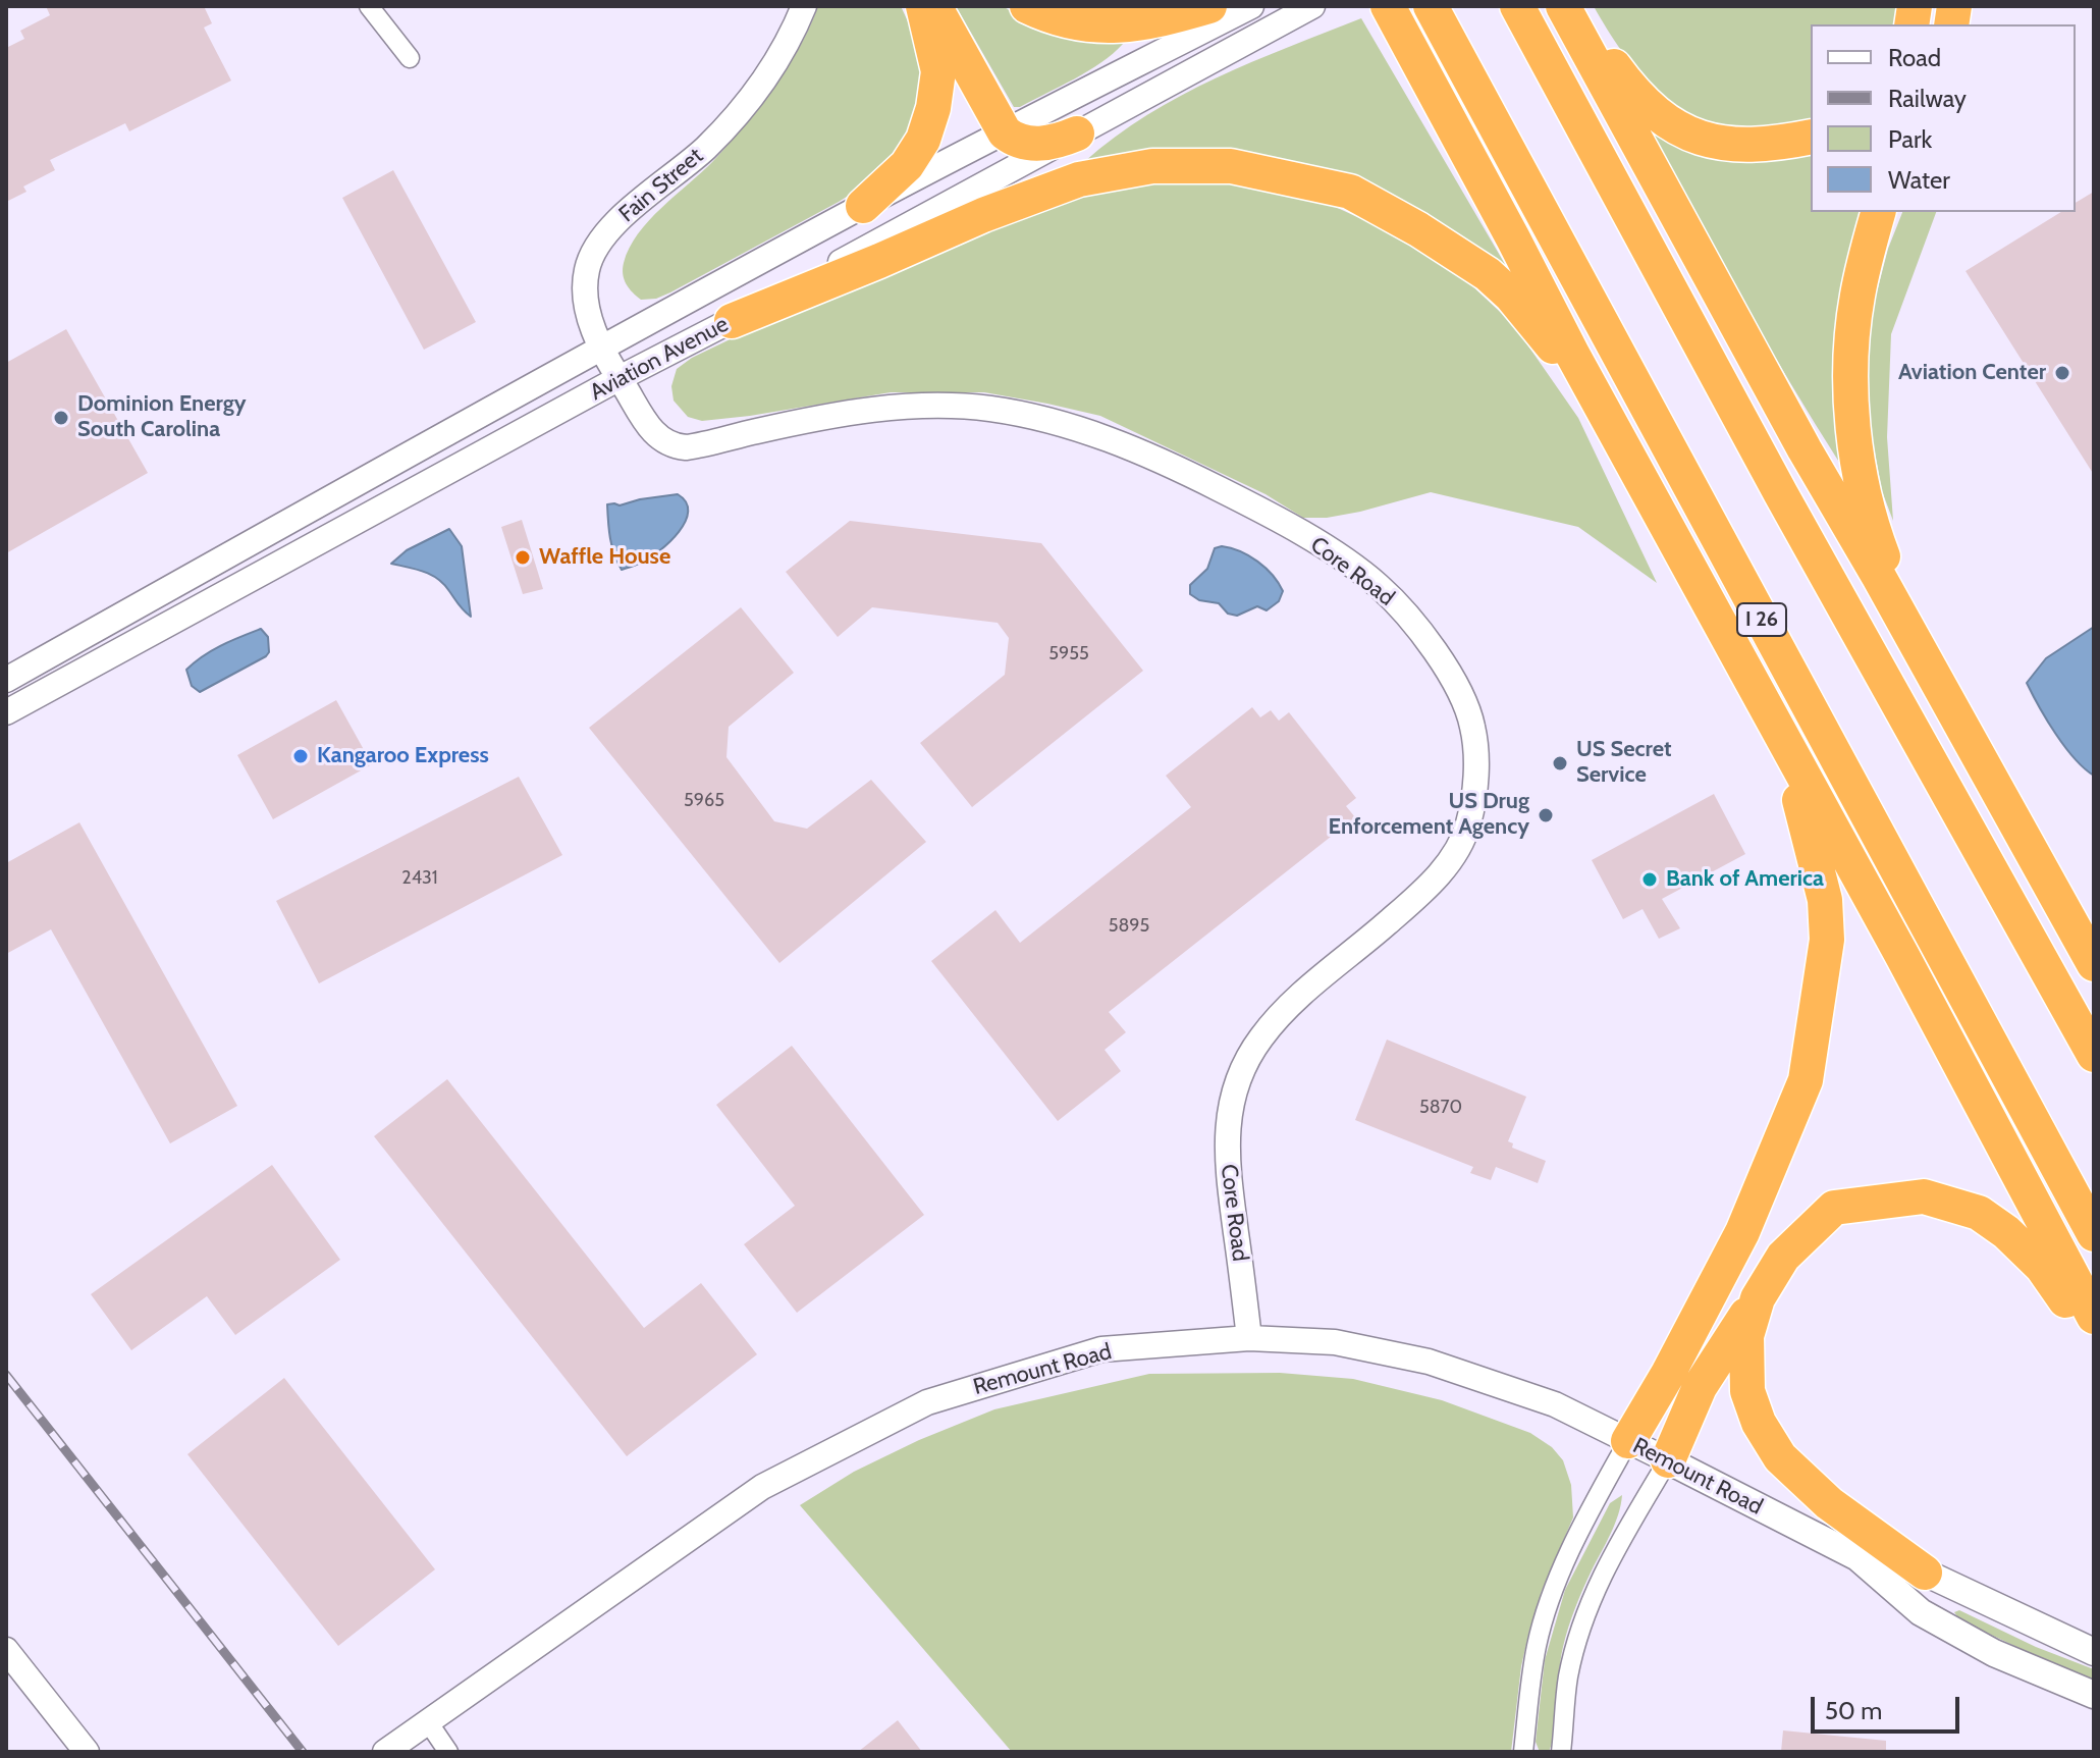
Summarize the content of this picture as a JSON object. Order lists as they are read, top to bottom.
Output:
{
  "streets": {
    "highway": ["I 26"],
    "main road": ["Remount Road"],
    "street": ["Fain Street", "Aviation Avenue", "Core Road"]
  },
  "crossings": [
    ["Fain Street", "Aviation Avenue"],
    ["Fain Street", "Core Road"],
    ["Aviation Avenue", "Core Road"],
    ["Core Road", "Remount Road"]
  ],
  "places": [
    "Aviation Center",
    "Dominion Energy South Carolina",
    "Waffle House",
    "Kangaroo Express",
    "US Secret Service",
    "US Drug Enforcement Agency",
    "Bank of America"
  ],
  "house_numbers": [
    "5955",
    "5965",
    "2431",
    "5895",
    "5870"
  ],
  "legend": [
    "Road",
    "Railway",
    "Park",
    "Water"
  ],
  "scale_bar": "50 m"
}
